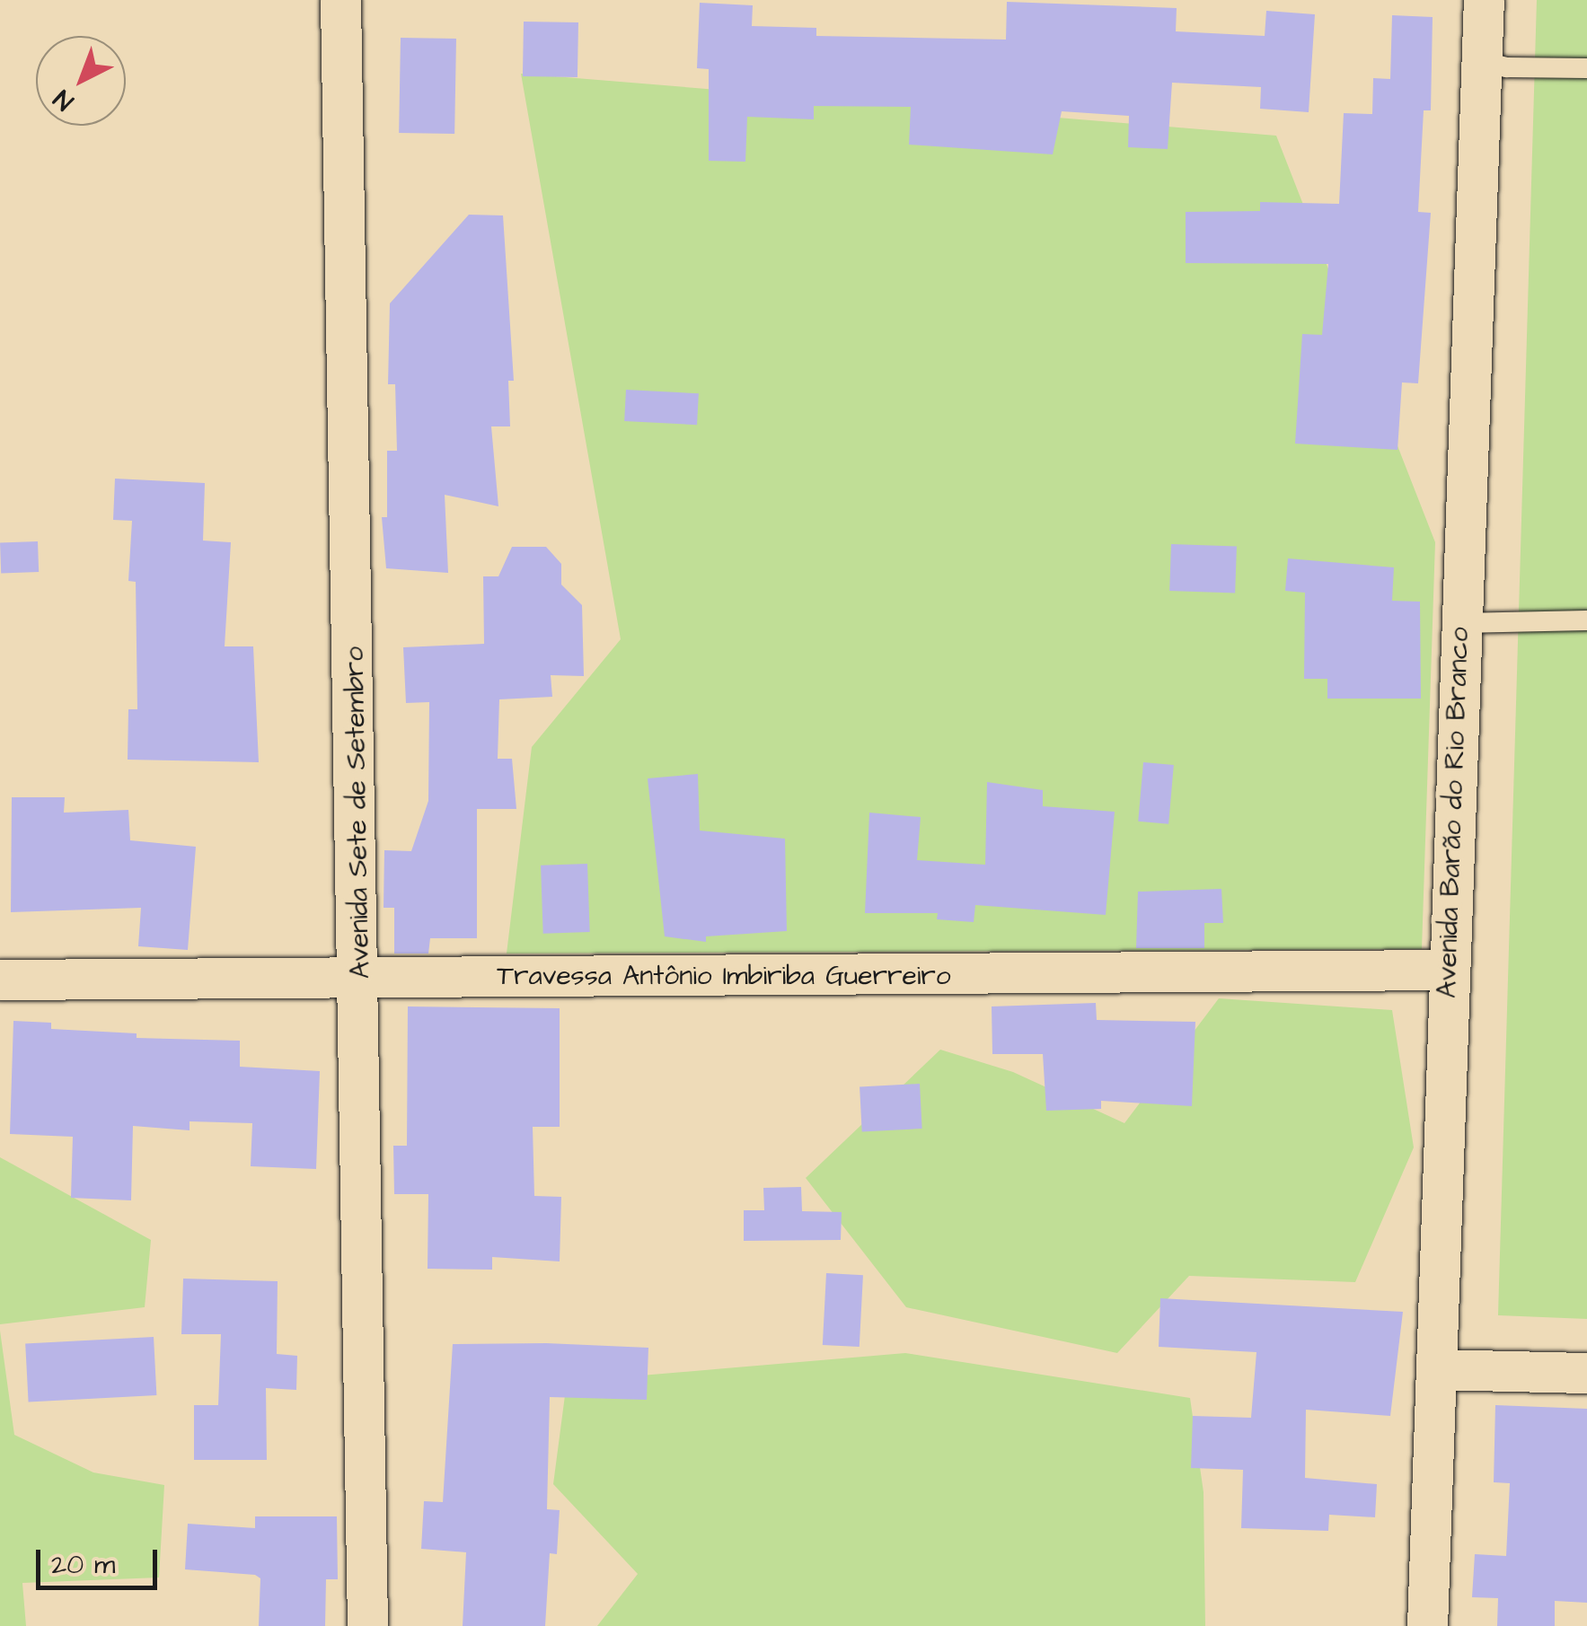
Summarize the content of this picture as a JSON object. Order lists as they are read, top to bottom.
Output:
{
  "streets": {
    "street": ["Avenida Sete de Setembro", "Avenida Barão do Rio Branco", "Travessa Antônio Imbiriba Guerreiro"]
  },
  "crossings": [
    ["Avenida Sete de Setembro", "Travessa Antônio Imbiriba Guerreiro"],
    ["Avenida Barão do Rio Branco", "Travessa Antônio Imbiriba Guerreiro"]
  ],
  "scale_bar": "20 m",
  "north": "bottom left"
}
